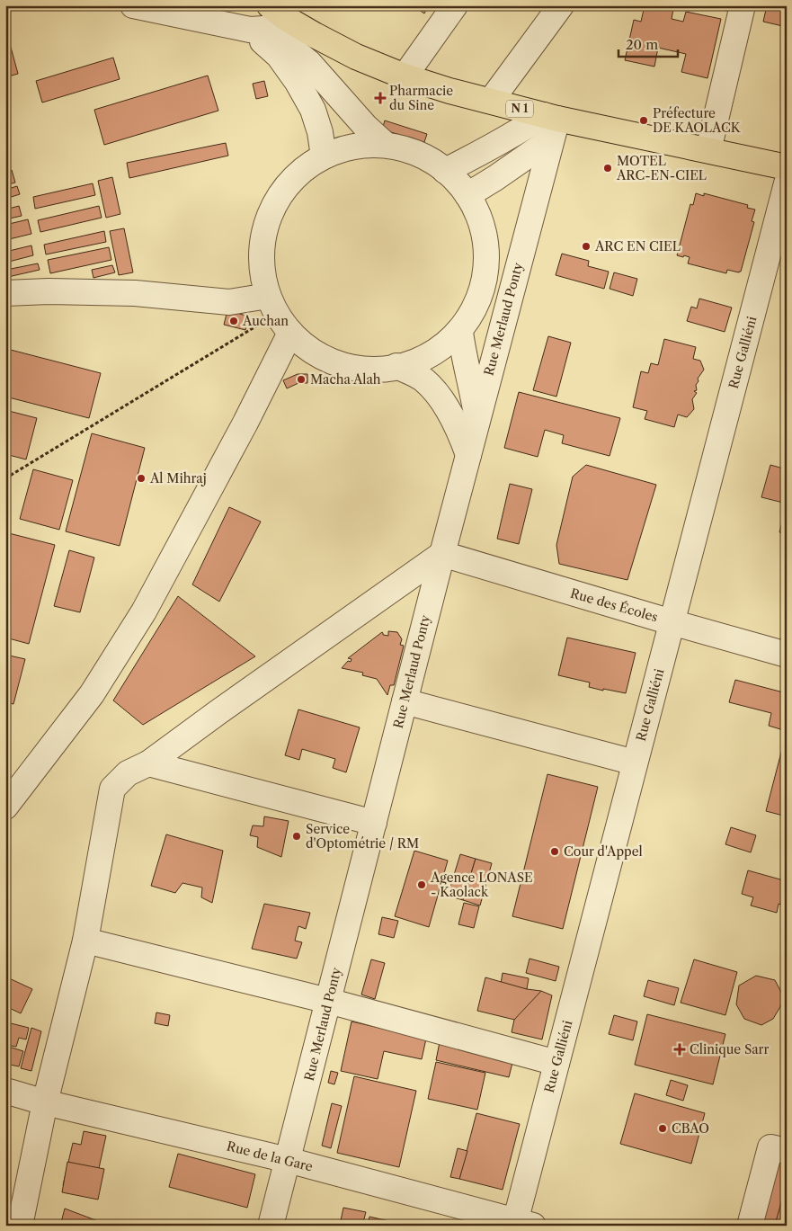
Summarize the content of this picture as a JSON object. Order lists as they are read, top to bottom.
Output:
{
  "streets": {
    "highway": ["N 1"],
    "street": [
      "Rue Merlaud Ponty",
      "Rue Galliéni",
      "Rue des Écoles",
      "Rue de la Gare"
    ]
  },
  "crossings": [
    ["N 1", "Rue Merlaud Ponty"],
    ["Rue Merlaud Ponty", "Rue des Écoles"],
    ["Rue Merlaud Ponty", "Rue de la Gare"],
    ["Rue Galliéni", "Rue des Écoles"],
    ["Rue Galliéni", "Rue de la Gare"]
  ],
  "places": {
    "health": ["Pharmacie du Sine", "Clinique Sarr"],
    "other": [
      "Préfecture DE KAOLACK",
      "MOTEL ARC-EN-CIEL",
      "ARC EN CIEL",
      "Auchan",
      "Macha Alah",
      "Al Mihraj",
      "Service d'Optométrie / RM",
      "Cour d'Appel",
      "Agence LONASE - Kaolack",
      "CBAO"
    ]
  },
  "scale_bar": "20 m"
}
